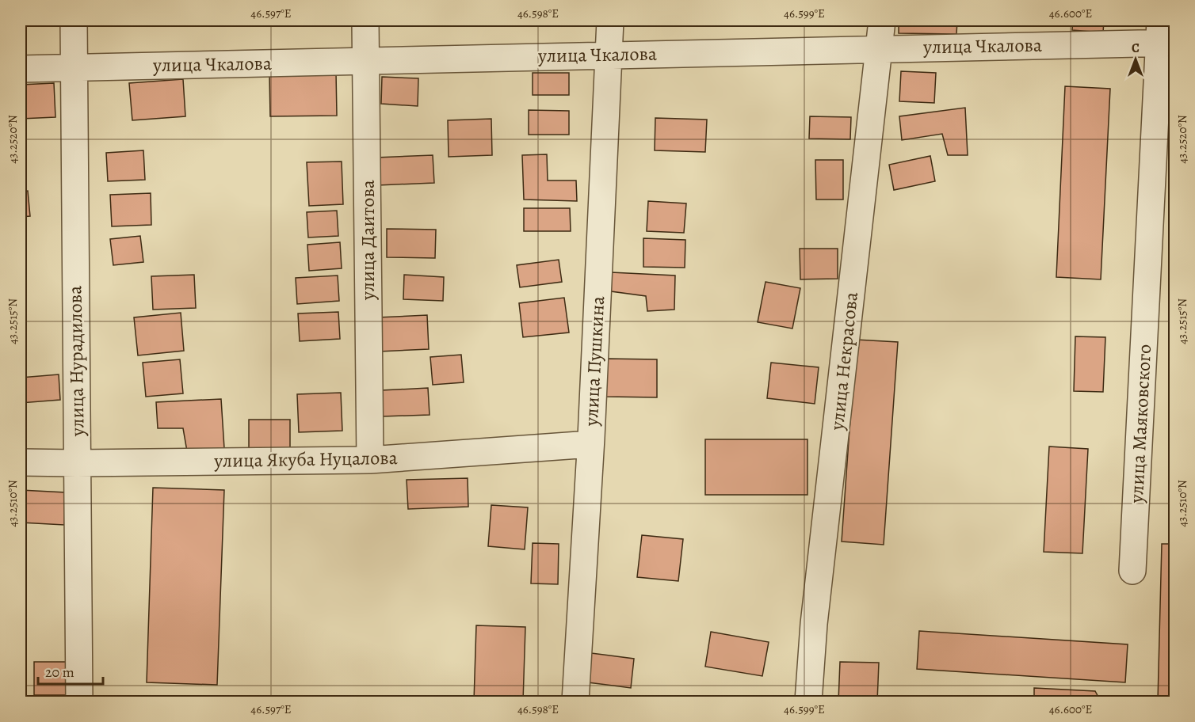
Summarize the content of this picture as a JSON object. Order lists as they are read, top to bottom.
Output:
{
  "streets": {
    "street": [
      "улица Чкалова",
      "улица Даитова",
      "улица Нурадилова",
      "улица Пушкина",
      "улица Некрасова",
      "улица Маяковского",
      "улица Якуба Нуцалова"
    ]
  },
  "crossings": [
    ["улица Чкалова", "улица Даитова"],
    ["улица Чкалова", "улица Нурадилова"],
    ["улица Чкалова", "улица Пушкина"],
    ["улица Чкалова", "улица Некрасова"],
    ["улица Чкалова", "улица Маяковского"],
    ["улица Даитова", "улица Якуба Нуцалова"],
    ["улица Нурадилова", "улица Якуба Нуцалова"],
    ["улица Пушкина", "улица Якуба Нуцалова"]
  ],
  "scale_bar": "20 m",
  "north": "top",
  "coordinates": [
    "46.597°E",
    "46.598°E",
    "46.599°E",
    "46.600°E",
    "43.2520°N",
    "43.2515°N",
    "43.2510°N"
  ]
}
